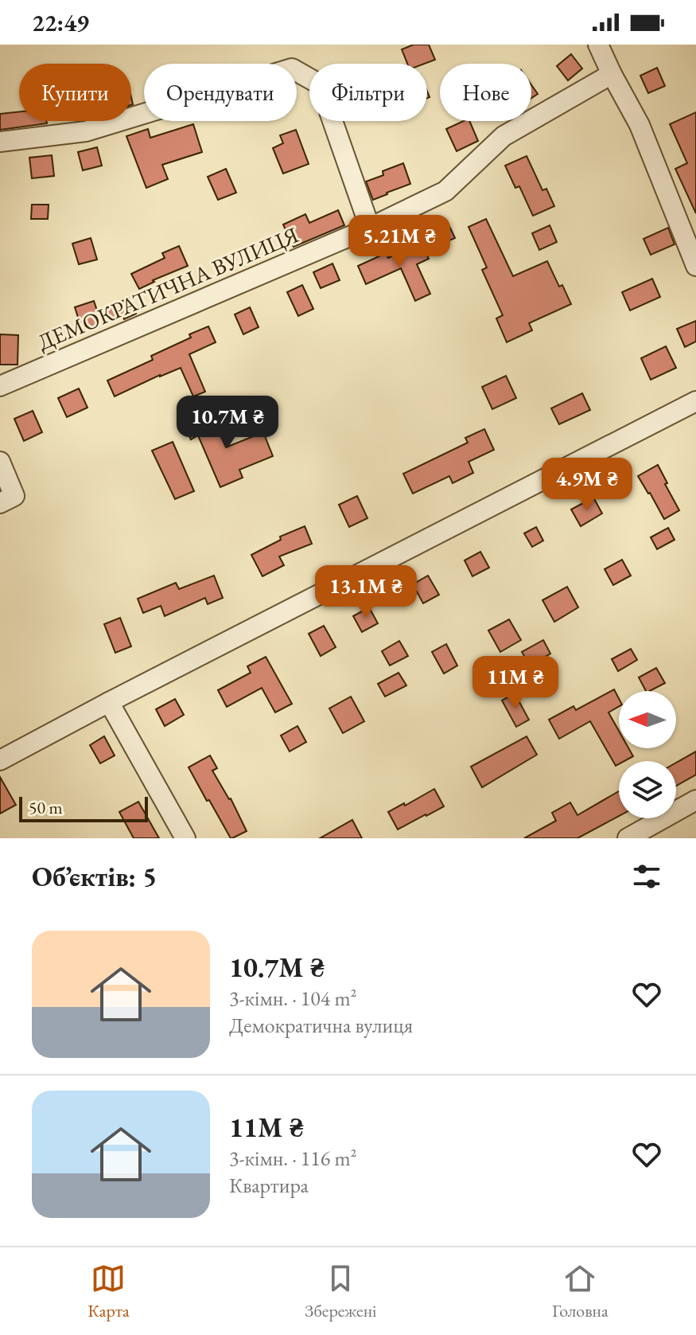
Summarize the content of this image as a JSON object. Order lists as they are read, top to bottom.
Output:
{
  "streets": {
    "street": ["ДЕМОКРАТИЧНА ВУЛИЦЯ"]
  },
  "scale_bar": "50 m",
  "north": "left",
  "page": {
    "status": "22:49",
    "chip": [
      "Купити",
      "Орендувати",
      "Фільтри",
      "Нове"
    ],
    "price": [
      "5.21M ₴",
      "10.7M ₴",
      "4.9M ₴",
      "13.1M ₴",
      "11M ₴"
    ],
    "scale": "50 m",
    "heading": "Об’єктів: 5",
    "list": [
      {
        "name": "10.7M ₴",
        "note": "3-кімн. · 104 m² · Демократична вулиця"
      },
      {
        "name": "11M ₴",
        "note": "3-кімн. · 116 m² · Квартира"
      }
    ],
    "tabs": ["Карта", "Збережені", "Головна"]
  }
}
